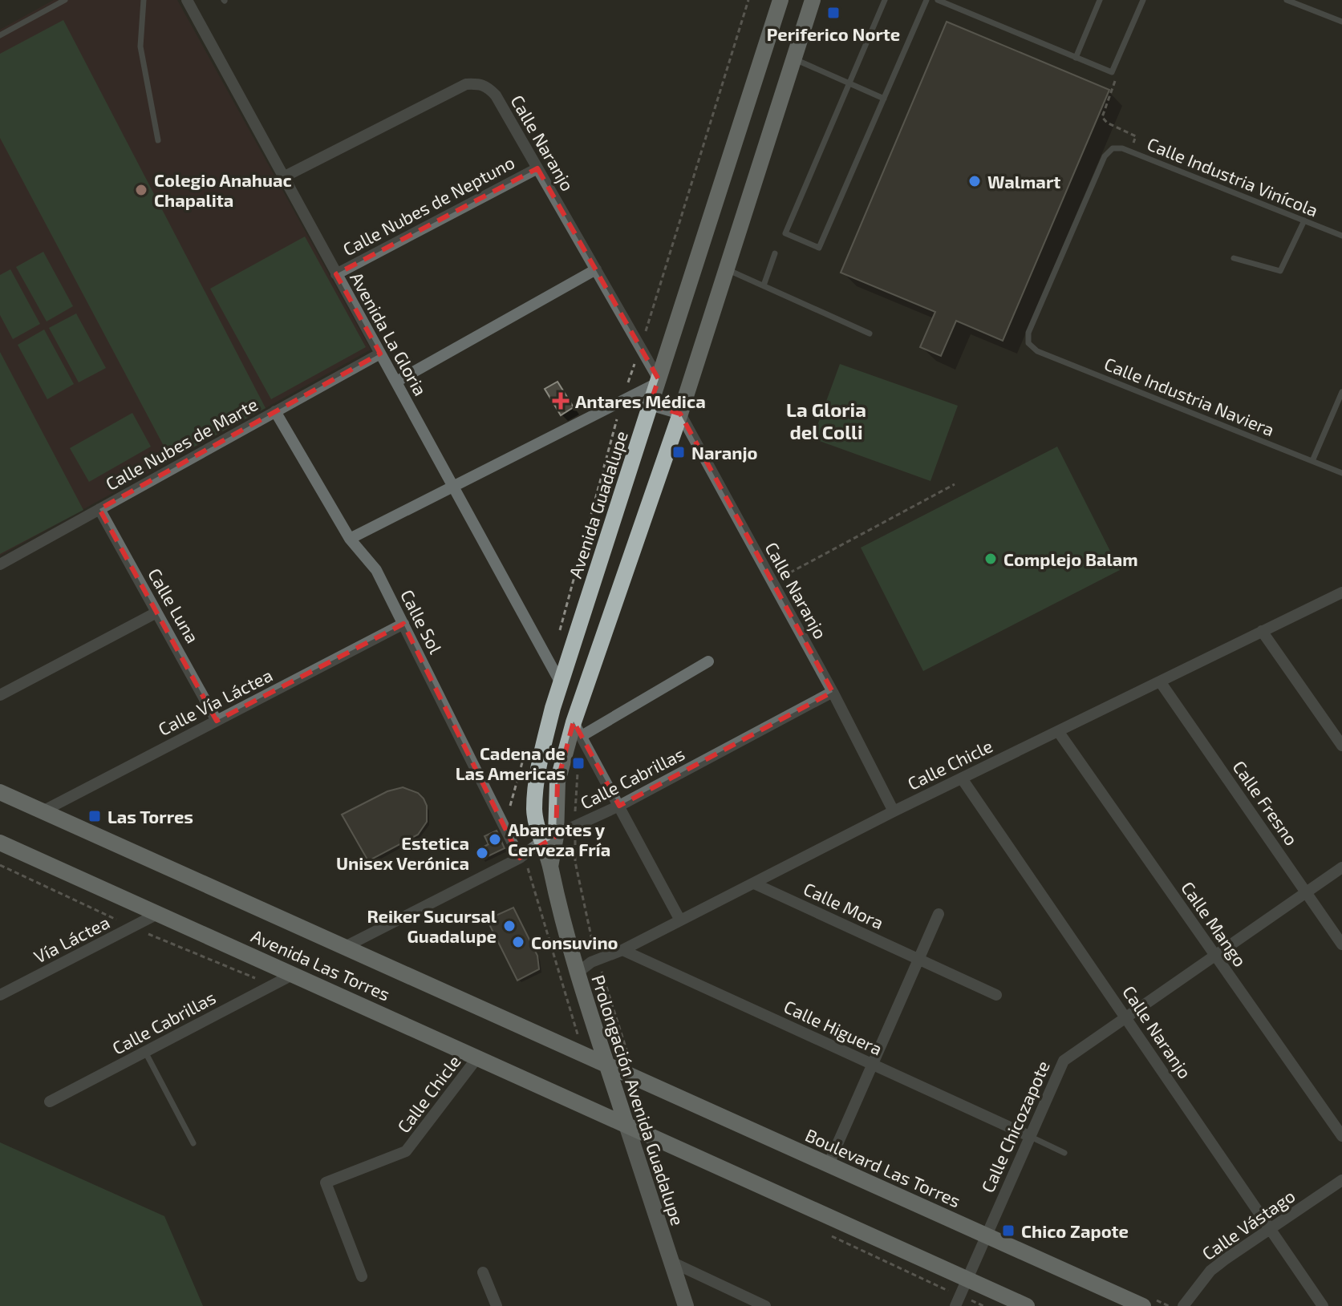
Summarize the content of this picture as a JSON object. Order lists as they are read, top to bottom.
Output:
{
  "streets": {
    "main road": [
      "Avenida Guadalupe",
      "Avenida Las Torres",
      "Prolongación Avenida Guadalupe",
      "Boulevard Las Torres"
    ],
    "street": [
      "Calle Naranjo",
      "Calle Nubes de Neptuno",
      "Avenida La Gloria",
      "Calle Nubes de Marte",
      "Calle Luna",
      "Calle Sol",
      "Calle Vía Láctea",
      "Calle Chicle",
      "Calle Cabrillas",
      "Calle Fresno",
      "Calle Mora",
      "Calle Mango",
      "Vía Láctea",
      "Calle Higuera",
      "Calle Chicozapote",
      "Calle Vástago"
    ],
    "lane": ["Calle Industria Vinícola", "Calle Industria Naviera"]
  },
  "crossings": [
    ["Calle Naranjo", "Calle Nubes de Neptuno"],
    ["Calle Naranjo", "Avenida La Gloria"],
    ["Calle Naranjo", "Avenida Guadalupe"],
    ["Calle Naranjo", "Calle Chicle"],
    ["Calle Naranjo", "Calle Cabrillas"],
    ["Calle Naranjo", "Calle Chicozapote"],
    ["Calle Naranjo", "Calle Vástago"],
    ["Calle Industria Vinícola", "Calle Industria Naviera"],
    ["Calle Nubes de Neptuno", "Avenida La Gloria"],
    ["Avenida La Gloria", "Calle Nubes de Marte"],
    ["Avenida La Gloria", "Avenida Guadalupe"],
    ["Calle Nubes de Marte", "Calle Luna"],
    ["Calle Nubes de Marte", "Calle Sol"],
    ["Avenida Guadalupe", "Calle Cabrillas"],
    ["Avenida Guadalupe", "Prolongación Avenida Guadalupe"],
    ["Calle Luna", "Calle Vía Láctea"],
    ["Calle Sol", "Calle Vía Láctea"],
    ["Calle Sol", "Calle Cabrillas"],
    ["Calle Vía Láctea", "Avenida Las Torres"],
    ["Calle Chicle", "Calle Fresno"],
    ["Calle Chicle", "Calle Mora"],
    ["Calle Chicle", "Calle Mango"],
    ["Calle Chicle", "Avenida Las Torres"],
    ["Calle Chicle", "Calle Higuera"],
    ["Calle Chicle", "Prolongación Avenida Guadalupe"],
    ["Calle Cabrillas", "Avenida Las Torres"],
    ["Calle Cabrillas", "Prolongación Avenida Guadalupe"],
    ["Calle Fresno", "Calle Chicozapote"],
    ["Calle Mango", "Calle Chicozapote"],
    ["Vía Láctea", "Avenida Las Torres"],
    ["Avenida Las Torres", "Prolongación Avenida Guadalupe"],
    ["Avenida Las Torres", "Boulevard Las Torres"],
    ["Calle Higuera", "Calle Chicozapote"],
    ["Prolongación Avenida Guadalupe", "Boulevard Las Torres"],
    ["Calle Chicozapote", "Boulevard Las Torres"]
  ],
  "districts": ["La Gloria del Colli"],
  "places": {
    "transit": [
      "Periferico Norte",
      "Naranjo",
      "Cadena de Las Americas",
      "Las Torres",
      "Chico Zapote"
    ],
    "other": [
      "Walmart",
      "Colegio Anahuac Chapalita",
      "Complejo Balam",
      "Abarrotes y Cerveza Fría",
      "Estetica Unisex Verónica",
      "Reiker Sucursal Guadalupe",
      "Consuvino"
    ],
    "health": ["Antares Médica"]
  }
}
